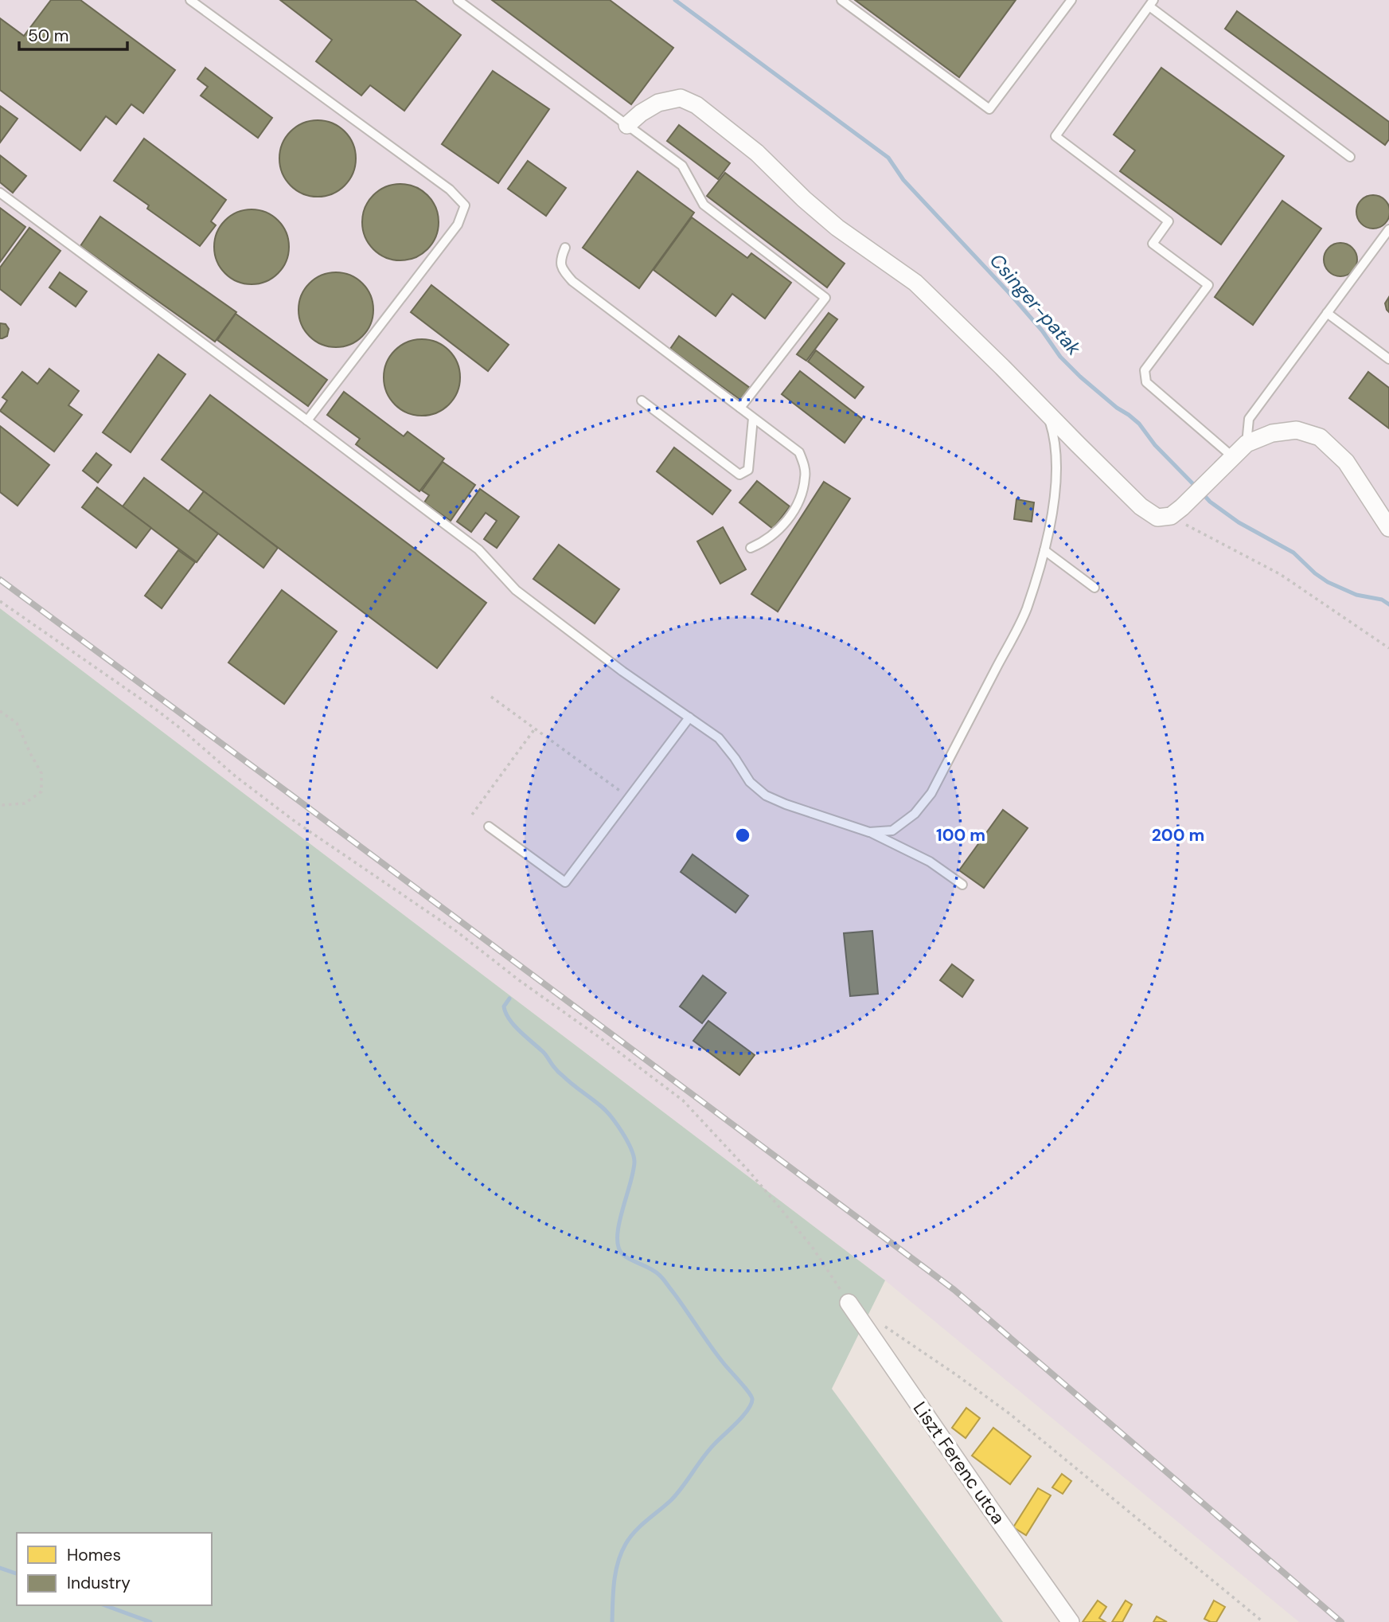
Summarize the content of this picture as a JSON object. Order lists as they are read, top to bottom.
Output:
{
  "streets": {
    "street": ["Liszt Ferenc utca"]
  },
  "water": ["Csinger-patak"],
  "legend": ["Homes", "Industry"],
  "scale_bar": "50 m",
  "rings": ["100 m", "200 m"]
}
